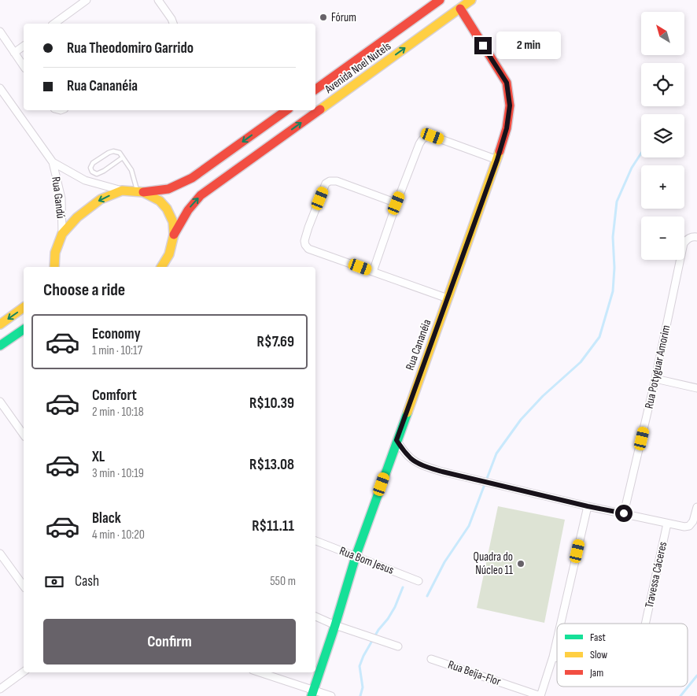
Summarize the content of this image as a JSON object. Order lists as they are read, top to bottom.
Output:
{
  "streets": {
    "main road": ["Avenida Noel Nutels", "Rua Cananéia"],
    "street": [
      "Rua Gandú",
      "Rua Potyguar Amorim",
      "Rua Bom Jesus",
      "Travessa Cáceres",
      "Rua Beija-Flor"
    ]
  },
  "crossings": [
    ["Avenida Noel Nutels", "Rua Cananéia"],
    ["Rua Cananéia", "Rua Bom Jesus"]
  ],
  "places": ["Fórum", "Quadra do Núcleo 11"],
  "legend": ["Fast", "Slow", "Jam"],
  "north": "top left",
  "page": {
    "map_buttons": ["+", "−"],
    "banner": ["Rua Theodomiro Garrido", "Rua Cananéia"],
    "bubble": "2 min",
    "heading": "Choose a ride",
    "list": [
      {
        "name": "Economy",
        "note": "1 min · 10:17",
        "value": "R$7.69"
      },
      {
        "name": "Comfort",
        "note": "2 min · 10:18",
        "value": "R$10.39"
      },
      {
        "name": "XL",
        "note": "3 min · 10:19",
        "value": "R$13.08"
      },
      {
        "name": "Black",
        "note": "4 min · 10:20",
        "value": "R$11.11"
      }
    ],
    "pay": ["Cash", "550 m"],
    "buttons": "Confirm"
  }
}
